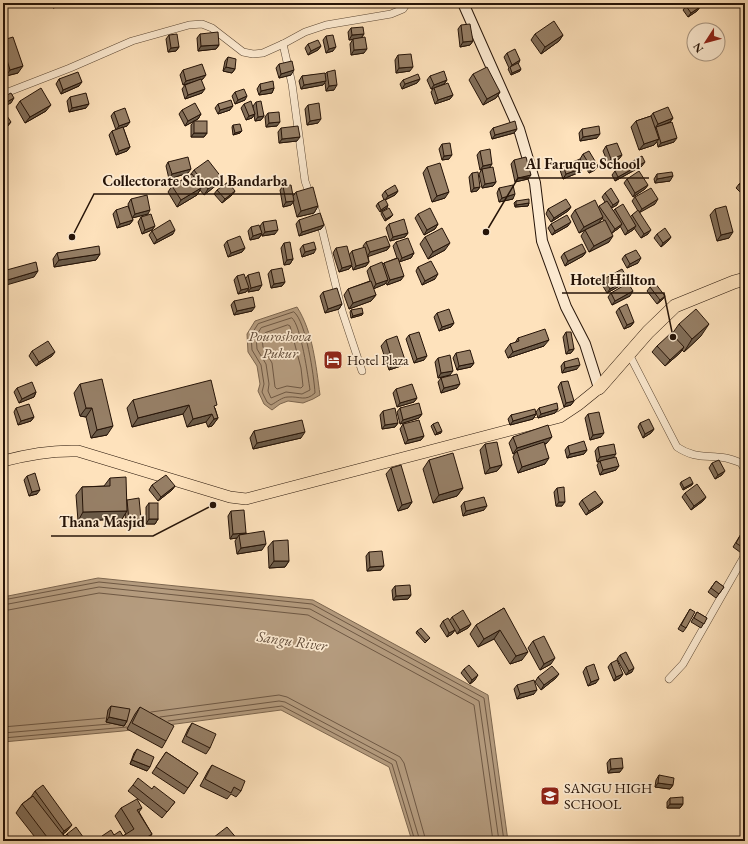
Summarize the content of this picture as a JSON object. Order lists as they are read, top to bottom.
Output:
{
  "water": ["Pouroshova Pukur", "Sangu River"],
  "places": {
    "other": [
      "Al Faruque School",
      "Collectorate School Bandarba",
      "Hotel Hillton",
      "Thana Masjid"
    ],
    "hotel": ["Hotel Plaza"],
    "school or university": ["SANGU HIGH SCHOOL"]
  },
  "north": "bottom left"
}
